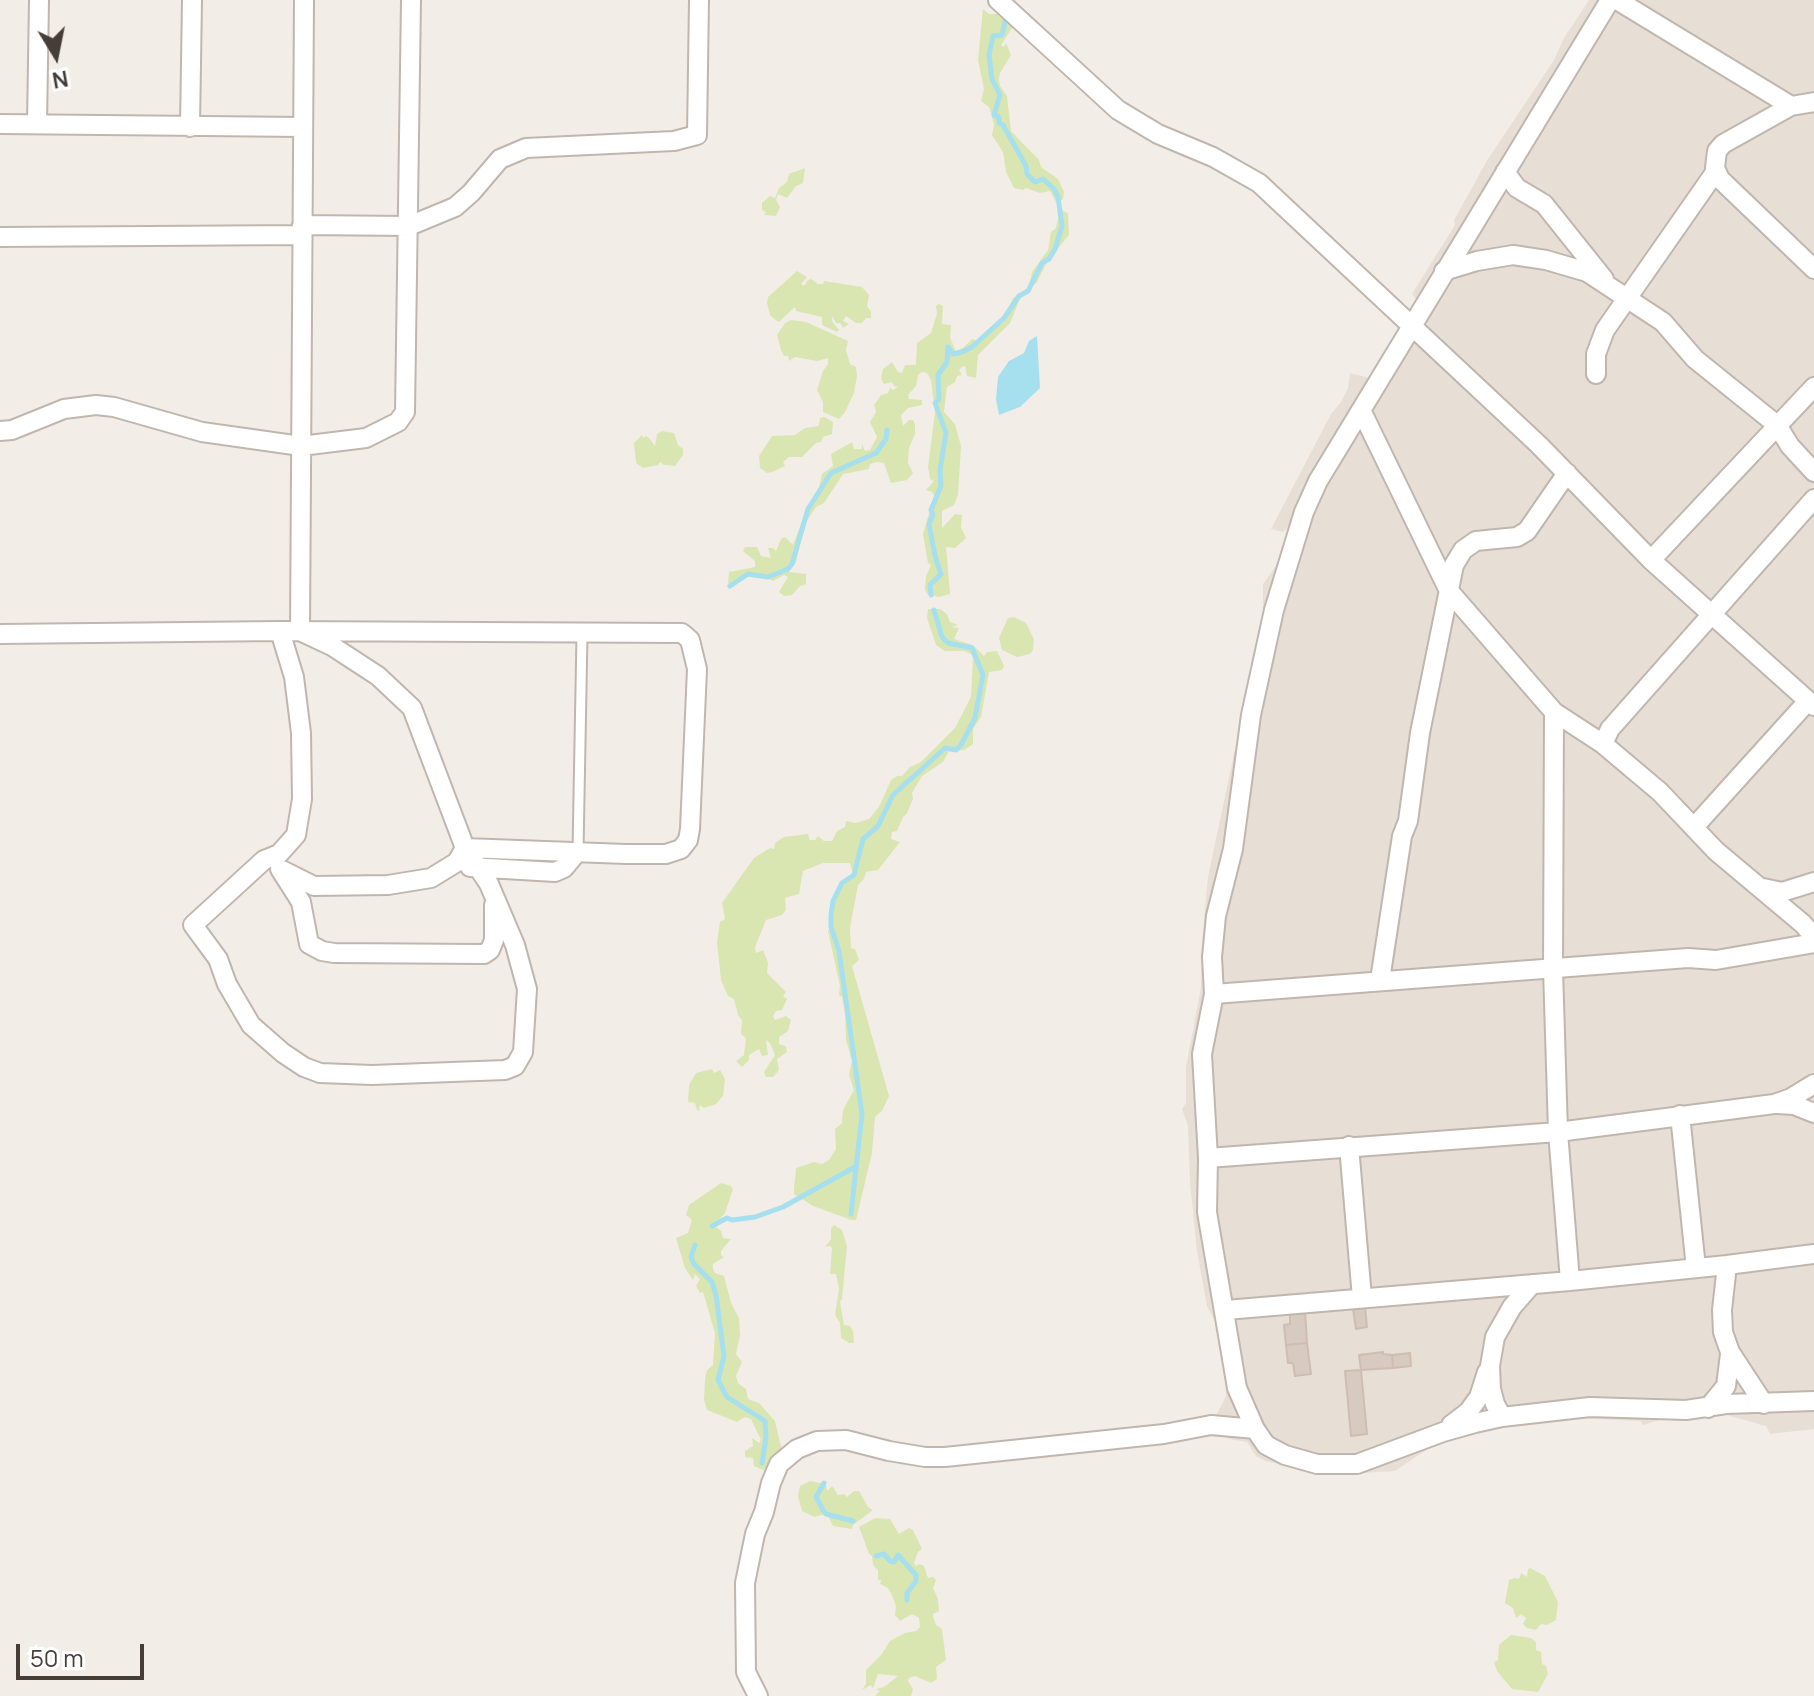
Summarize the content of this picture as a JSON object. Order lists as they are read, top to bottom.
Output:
{
  "scale_bar": "50 m",
  "north": "bottom"
}
